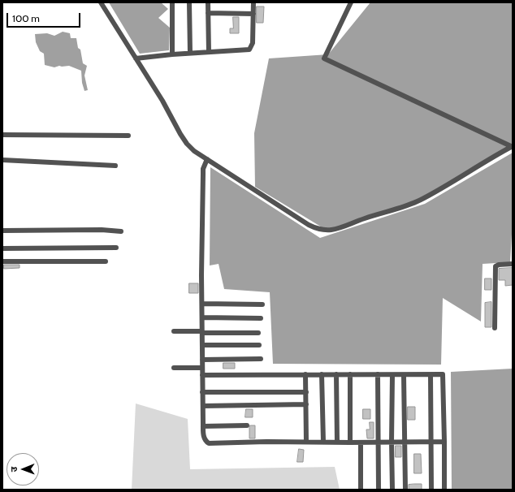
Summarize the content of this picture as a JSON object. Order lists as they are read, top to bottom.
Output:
{
  "scale_bar": "100 m",
  "north": "left"
}
